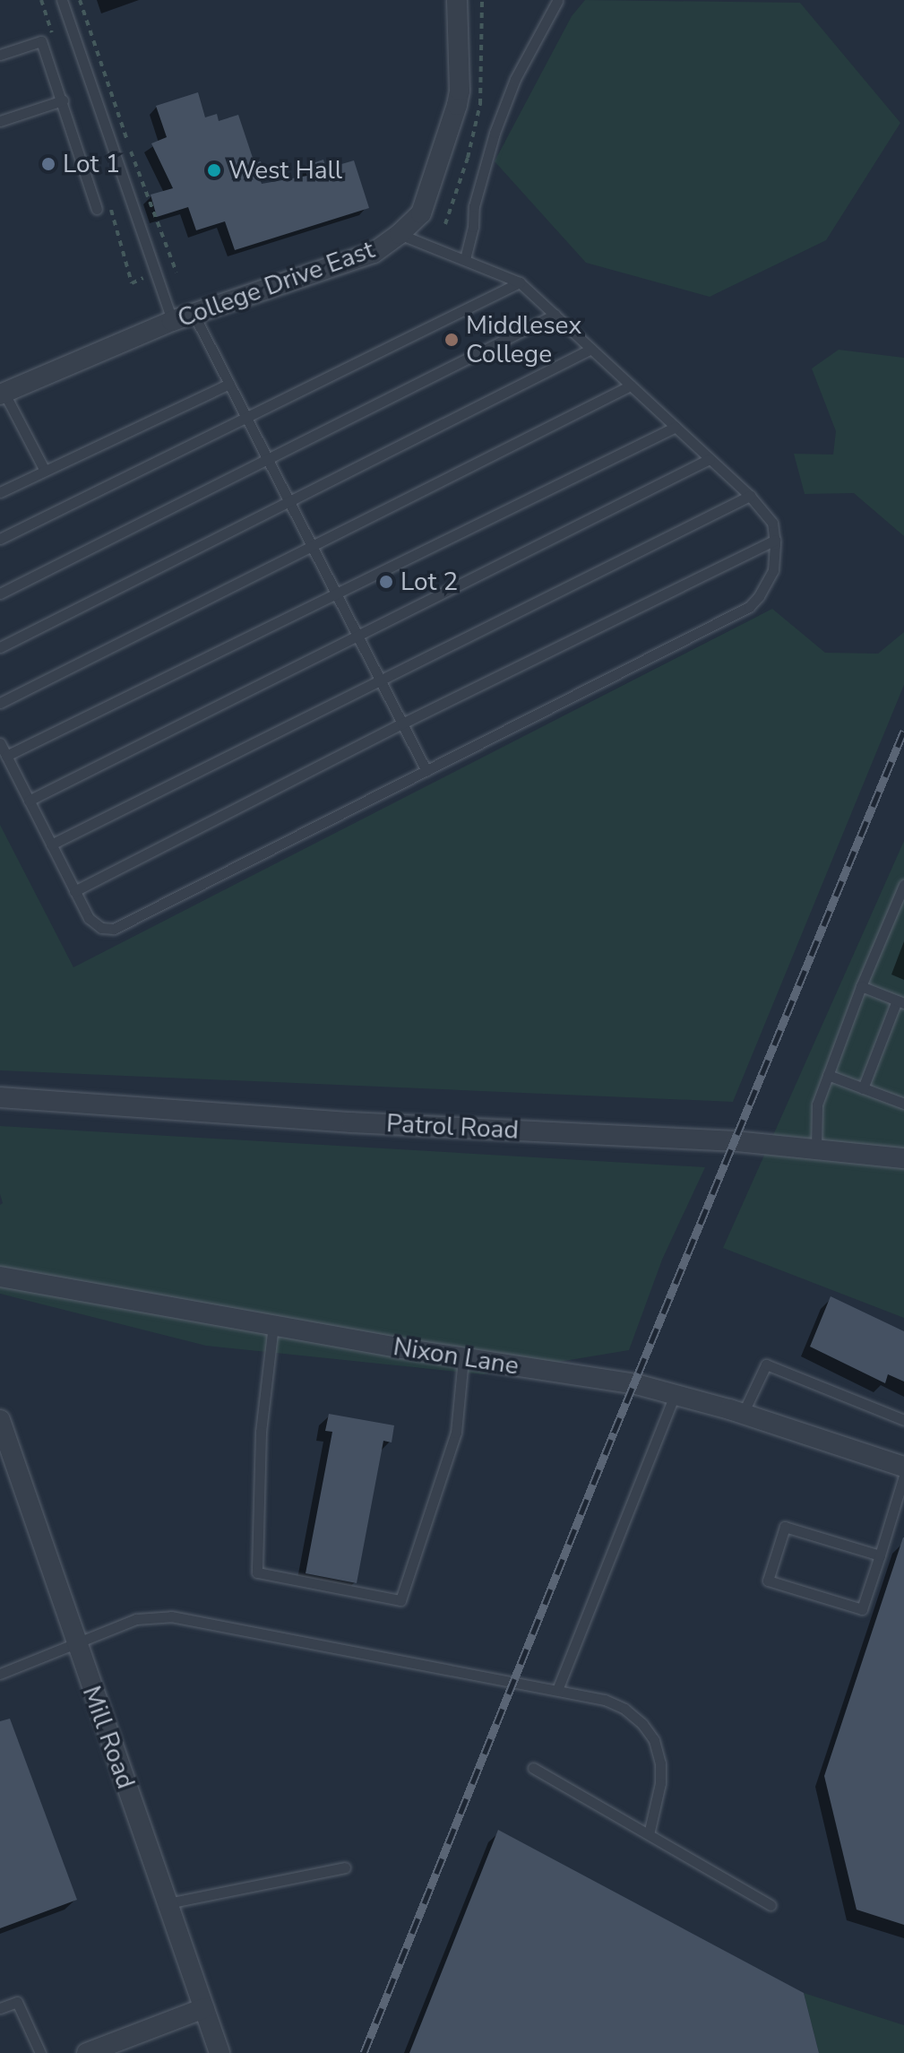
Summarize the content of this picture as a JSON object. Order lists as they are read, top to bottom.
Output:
{
  "streets": {
    "street": [
      "College Drive East",
      "Patrol Road",
      "Nixon Lane",
      "Mill Road"
    ]
  },
  "places": [
    "Lot 1",
    "West Hall",
    "Middlesex College",
    "Lot 2"
  ]
}
